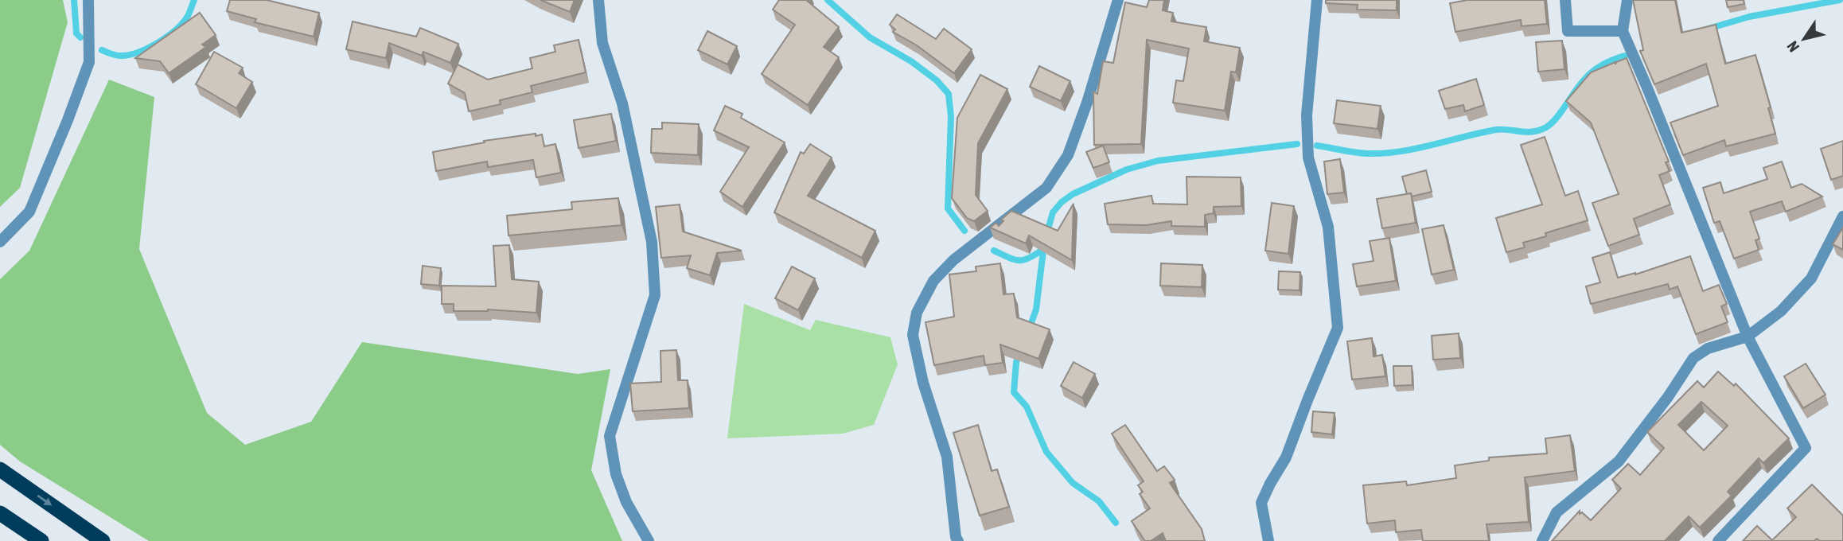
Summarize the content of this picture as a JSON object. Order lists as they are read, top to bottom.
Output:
{
  "north": "bottom left"
}
